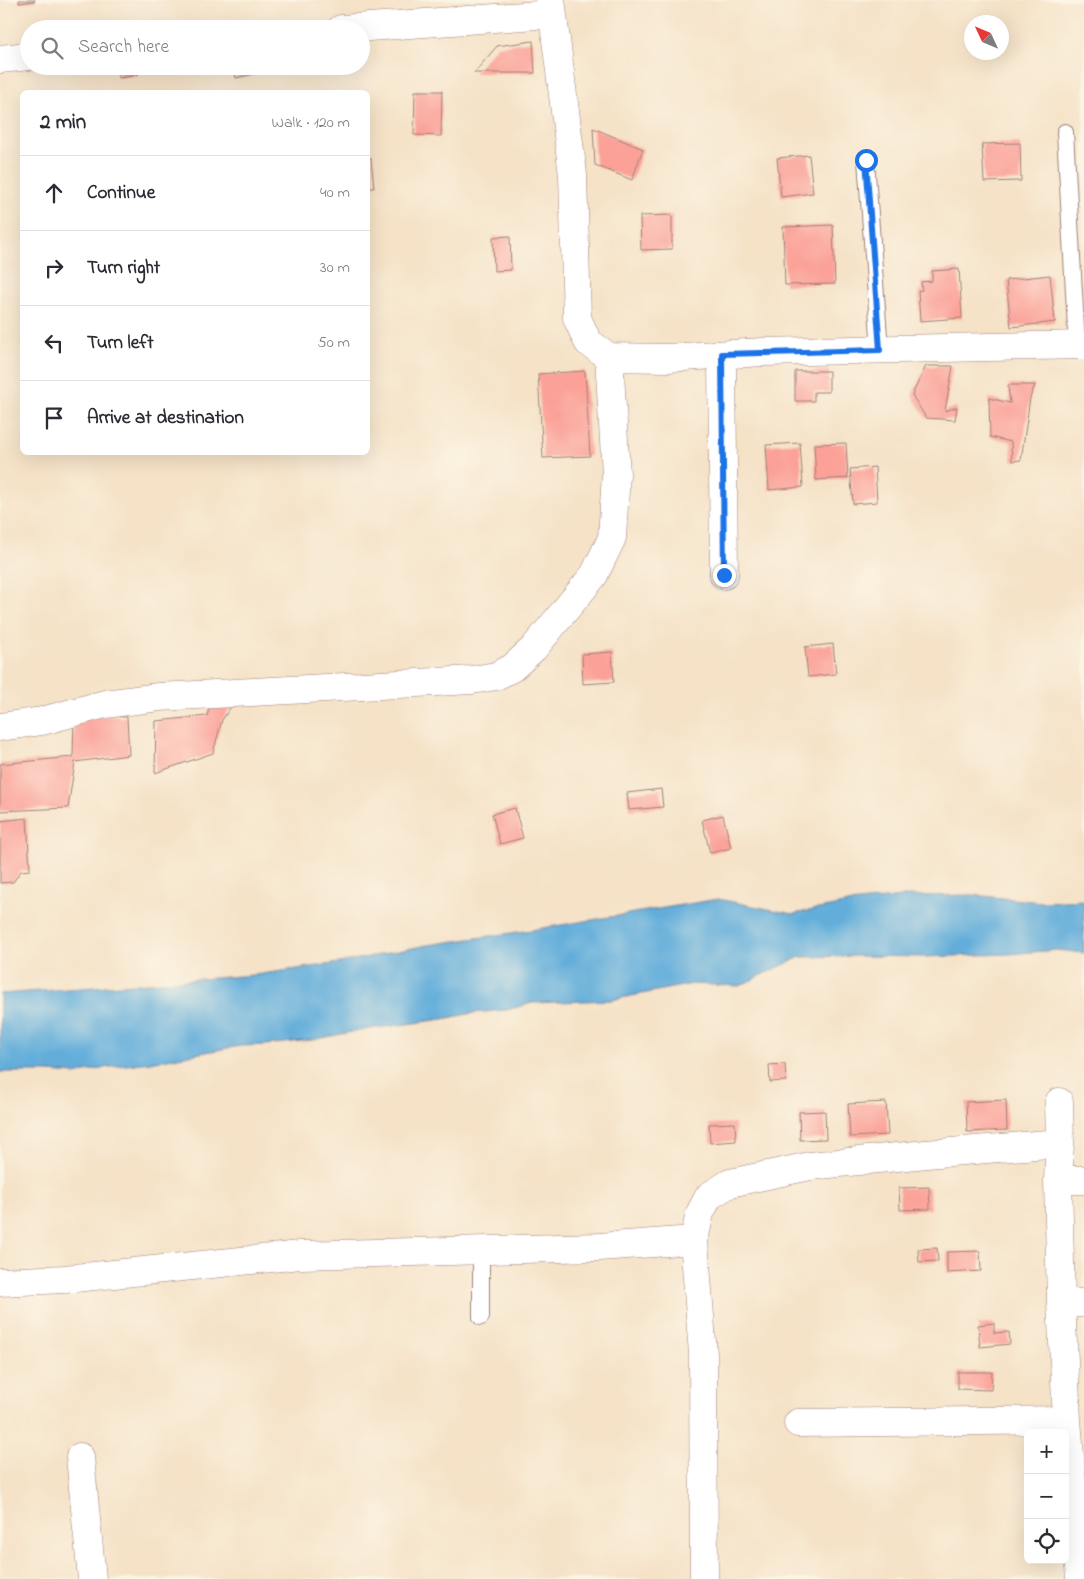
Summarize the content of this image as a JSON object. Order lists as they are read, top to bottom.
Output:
{
  "north": "top left",
  "page": {
    "search": "Search here",
    "heading": ["2 min", "Walk · 120 m"],
    "list": [
      ["Continue", "40 m"],
      ["Turn right", "30 m"],
      ["Turn left", "50 m"],
      "Arrive at destination"
    ],
    "map_buttons": ["+", "−"]
  }
}
